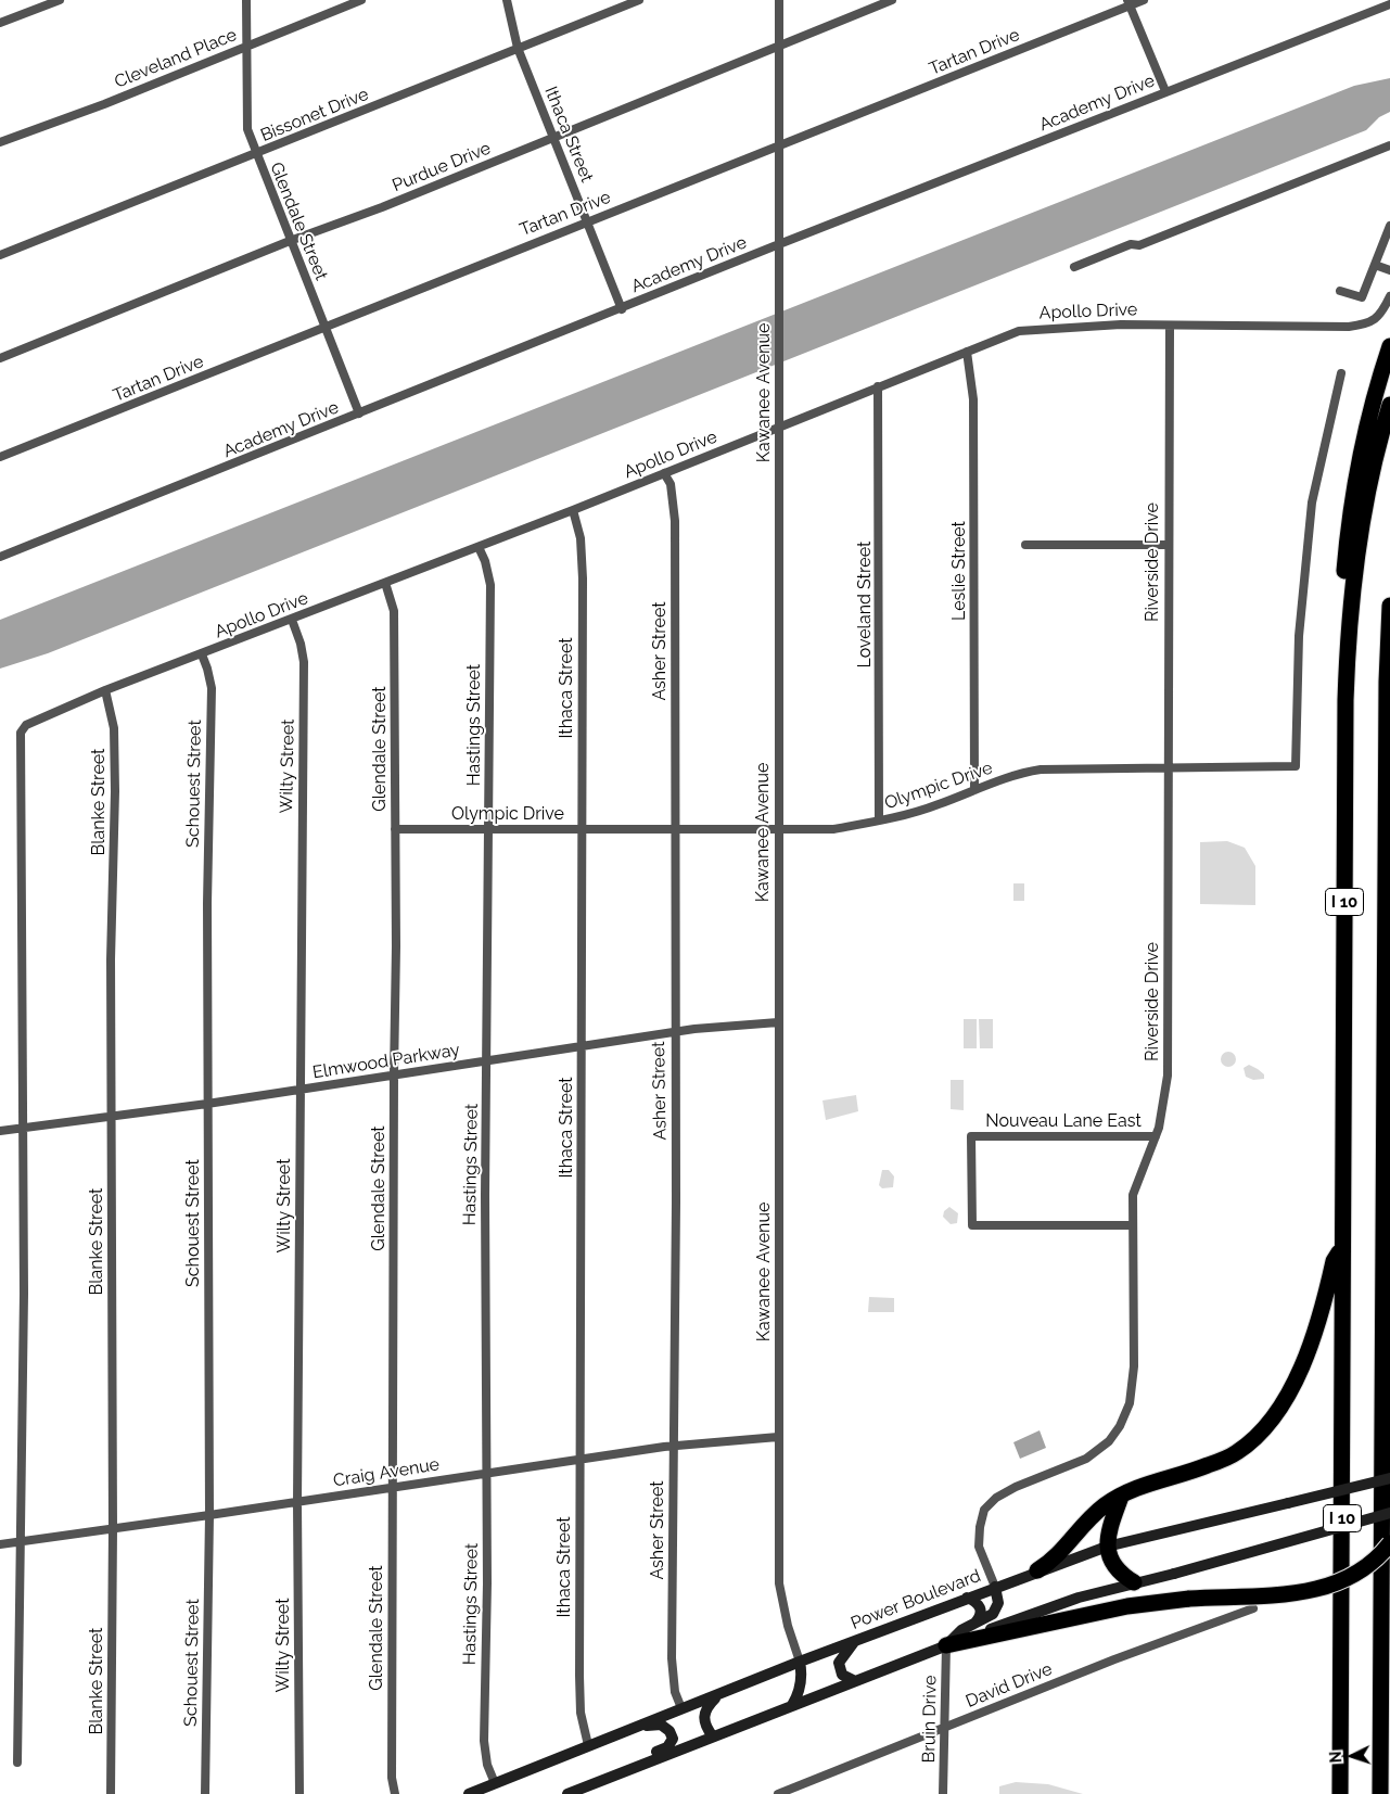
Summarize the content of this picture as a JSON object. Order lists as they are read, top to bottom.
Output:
{
  "streets": {
    "highway": ["I 10"],
    "main road": ["Power Boulevard"],
    "street": [
      "Tartan Drive",
      "Cleveland Place",
      "Academy Drive",
      "Bissonet Drive",
      "Ithaca Street",
      "Purdue Drive",
      "Glendale Street",
      "Apollo Drive",
      "Kawanee Avenue",
      "Riverside Drive",
      "Leslie Street",
      "Loveland Street",
      "Asher Street",
      "Hastings Street",
      "Wilty Street",
      "Schouest Street",
      "Olympic Drive",
      "Blanke Street",
      "Elmwood Parkway",
      "Nouveau Lane East",
      "Craig Avenue",
      "David Drive",
      "Bruin Drive"
    ]
  },
  "crossings": [
    ["Tartan Drive", "Ithaca Street"],
    ["Tartan Drive", "Glendale Street"],
    ["Tartan Drive", "Kawanee Avenue"],
    ["Cleveland Place", "Glendale Street"],
    ["Academy Drive", "Ithaca Street"],
    ["Academy Drive", "Glendale Street"],
    ["Academy Drive", "Kawanee Avenue"],
    ["Bissonet Drive", "Ithaca Street"],
    ["Bissonet Drive", "Glendale Street"],
    ["Ithaca Street", "Purdue Drive"],
    ["Ithaca Street", "Apollo Drive"],
    ["Ithaca Street", "Olympic Drive"],
    ["Ithaca Street", "Elmwood Parkway"],
    ["Ithaca Street", "Craig Avenue"],
    ["Ithaca Street", "Power Boulevard"],
    ["Purdue Drive", "Glendale Street"],
    ["Purdue Drive", "Kawanee Avenue"],
    ["Glendale Street", "Apollo Drive"],
    ["Glendale Street", "Olympic Drive"],
    ["Glendale Street", "Elmwood Parkway"],
    ["Glendale Street", "Craig Avenue"],
    ["Apollo Drive", "Kawanee Avenue"],
    ["Apollo Drive", "Riverside Drive"],
    ["Apollo Drive", "Leslie Street"],
    ["Apollo Drive", "Loveland Street"],
    ["Apollo Drive", "Asher Street"],
    ["Apollo Drive", "Hastings Street"],
    ["Apollo Drive", "Wilty Street"],
    ["Apollo Drive", "Schouest Street"],
    ["Apollo Drive", "Blanke Street"],
    ["Apollo Drive", "Elmwood Parkway"],
    ["Kawanee Avenue", "Olympic Drive"],
    ["Kawanee Avenue", "Elmwood Parkway"],
    ["Kawanee Avenue", "Craig Avenue"],
    ["Kawanee Avenue", "Power Boulevard"],
    ["Riverside Drive", "Olympic Drive"],
    ["Riverside Drive", "Nouveau Lane East"],
    ["Riverside Drive", "Power Boulevard"],
    ["Leslie Street", "Olympic Drive"],
    ["Loveland Street", "Olympic Drive"],
    ["Asher Street", "Olympic Drive"],
    ["Asher Street", "Elmwood Parkway"],
    ["Asher Street", "Craig Avenue"],
    ["Asher Street", "Power Boulevard"],
    ["Hastings Street", "Olympic Drive"],
    ["Hastings Street", "Elmwood Parkway"],
    ["Hastings Street", "Craig Avenue"],
    ["Hastings Street", "Power Boulevard"],
    ["Wilty Street", "Elmwood Parkway"],
    ["Wilty Street", "Craig Avenue"],
    ["Schouest Street", "Elmwood Parkway"],
    ["Schouest Street", "Craig Avenue"],
    ["Blanke Street", "Elmwood Parkway"],
    ["Blanke Street", "Craig Avenue"],
    ["David Drive", "Bruin Drive"]
  ],
  "north": "left"
}
